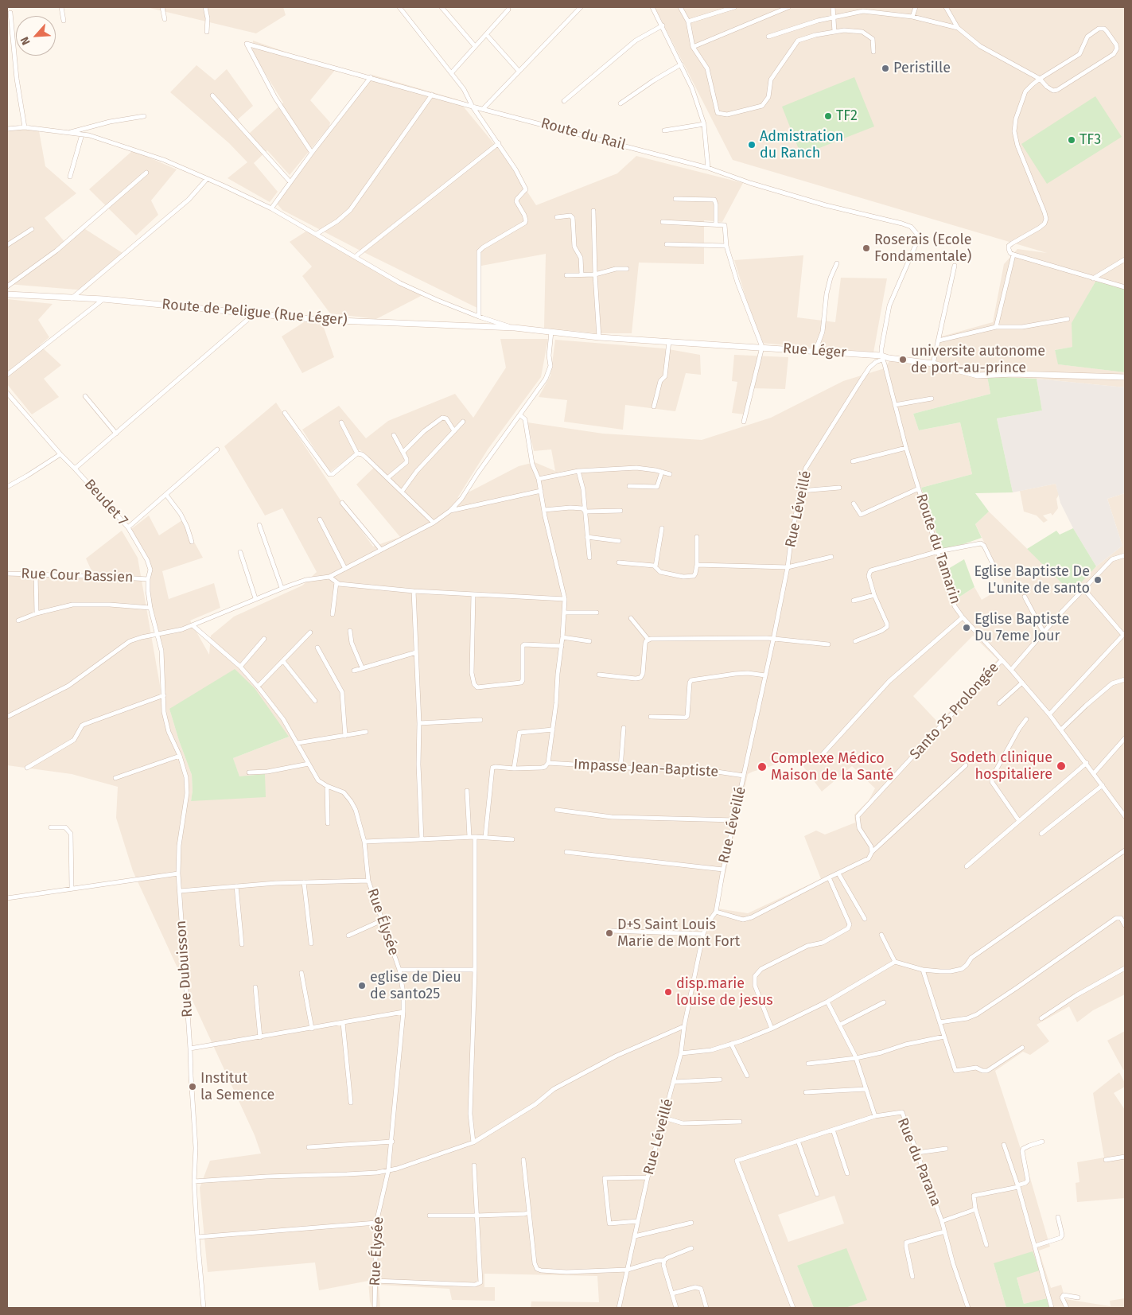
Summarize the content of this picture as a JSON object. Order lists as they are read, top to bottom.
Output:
{
  "streets": {
    "street": [
      "Route du Rail",
      "Route de Peligue (Rue Léger)",
      "Rue Léger",
      "Beudet 7",
      "Rue Léveillé",
      "Route du Tamarin",
      "Rue Cour Bassien",
      "Santo 25 Prolongée",
      "Impasse Jean-Baptiste",
      "Rue Élysée",
      "Rue Dubuisson",
      "Rue du Parana"
    ]
  },
  "crossings": [
    ["Route du Rail", "Route du Tamarin"],
    ["Route de Peligue (Rue Léger)", "Rue Léger"],
    ["Rue Léger", "Rue Léveillé"],
    ["Rue Léger", "Route du Tamarin"],
    ["Beudet 7", "Rue Cour Bassien"],
    ["Beudet 7", "Rue Dubuisson"],
    ["Rue Léveillé", "Route du Tamarin"],
    ["Rue Léveillé", "Impasse Jean-Baptiste"],
    ["Route du Tamarin", "Santo 25 Prolongée"]
  ],
  "places": [
    "Peristille",
    "TF2",
    "TF3",
    "Admistration du Ranch",
    "Roserais (Ecole Fondamentale)",
    "universite autonome de port-au-prince",
    "Eglise Baptiste De L'unite de santo",
    "Eglise Baptiste Du 7eme Jour",
    "Sodeth clinique hospitaliere",
    "Complexe Médico Maison de la Santé",
    "D+S Saint Louis Marie de Mont Fort",
    "eglise de Dieu de santo25",
    "disp.marie louise de jesus",
    "Institut la Semence"
  ],
  "north": "bottom left"
}
